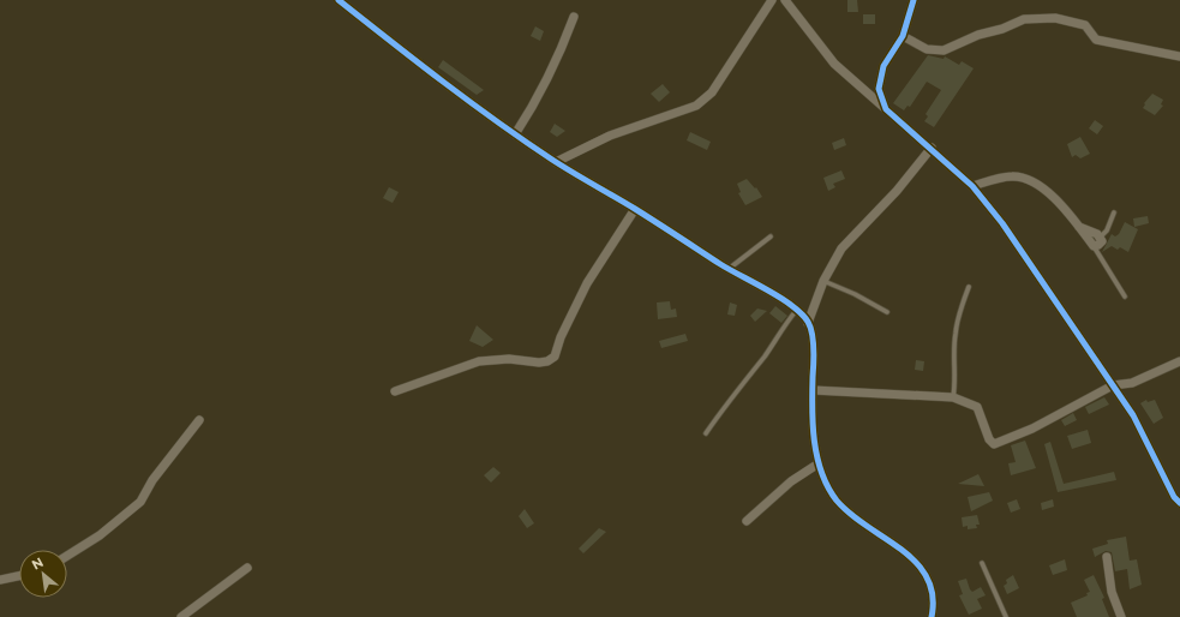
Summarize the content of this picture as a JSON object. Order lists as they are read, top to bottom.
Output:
{
  "north": "top left"
}
